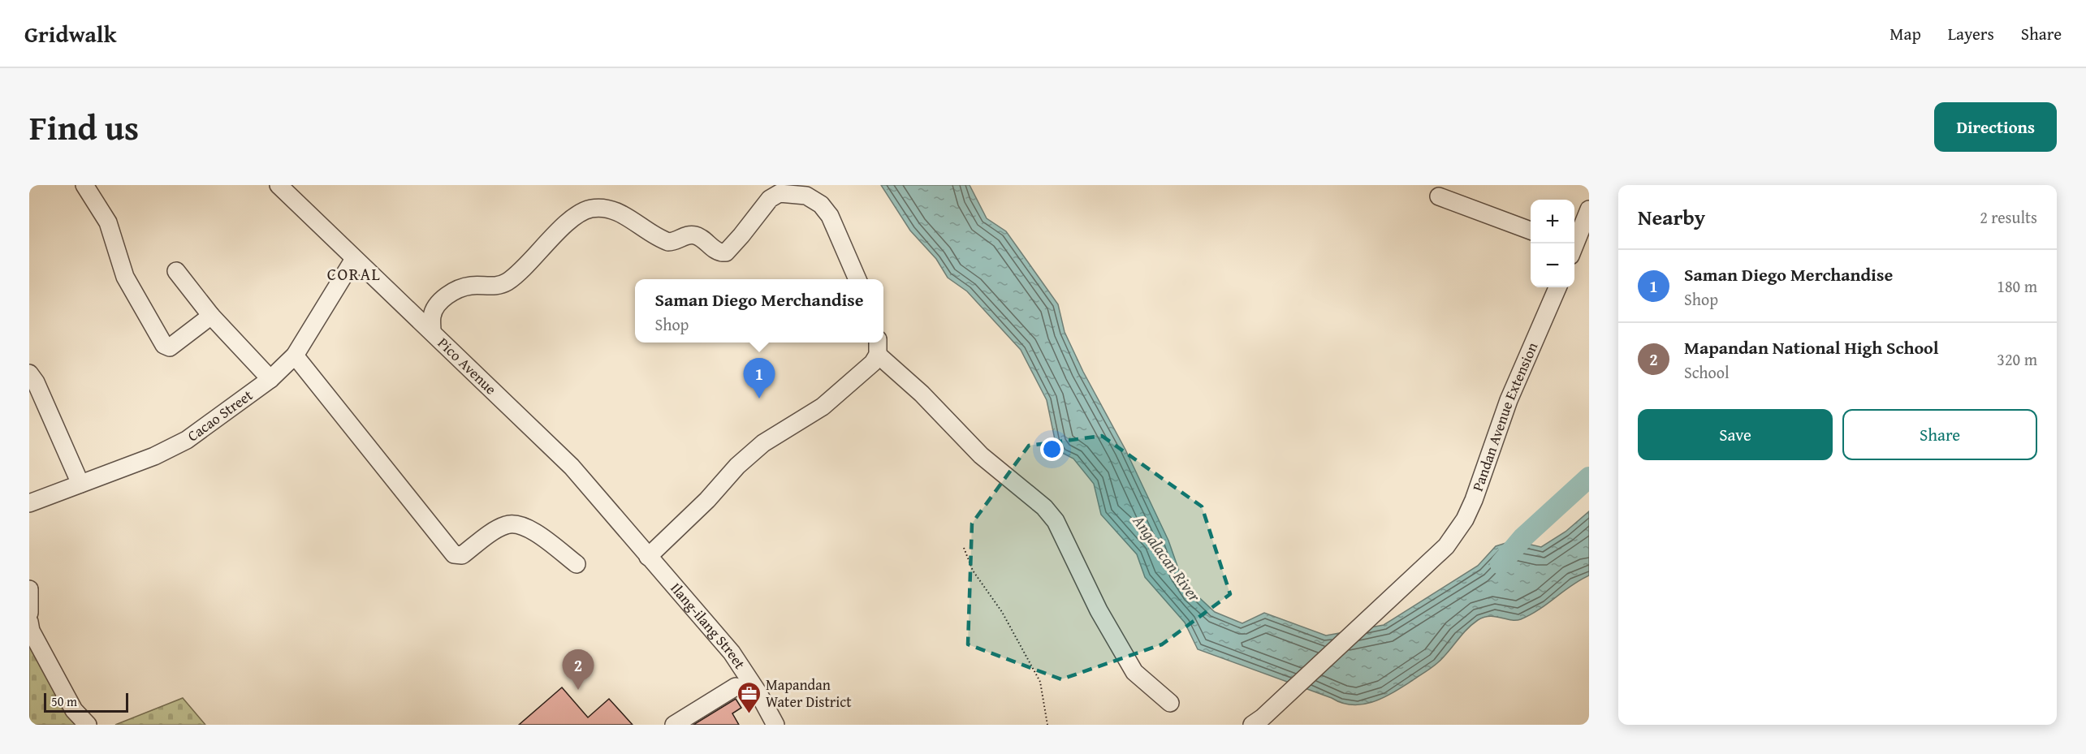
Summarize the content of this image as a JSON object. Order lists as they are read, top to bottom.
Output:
{
  "streets": {
    "street": [
      "Pico Avenue",
      "Cacao Street",
      "Pandan Avenue Extension",
      "Ilang-ilang Street"
    ]
  },
  "crossings": [
    ["Pico Avenue", "Cacao Street"],
    ["Pico Avenue", "Ilang-ilang Street"]
  ],
  "districts": ["CORAL"],
  "water": ["Angalacan River"],
  "places": {
    "office": ["Mapandan Water District"]
  },
  "scale_bar": "50 m",
  "page": {
    "header": "Gridwalk",
    "nav": ["Map", "Layers", "Share"],
    "title": "Find us",
    "buttons": [
      "Directions",
      ["Save", "Share"]
    ],
    "heading": ["Nearby", "2 results"],
    "map_buttons": ["+", "−"],
    "list": [
      {
        "mark": "1",
        "name": "Saman Diego Merchandise",
        "note": "Shop",
        "value": "180 m"
      },
      {
        "mark": "2",
        "name": "Mapandan National High School",
        "note": "School",
        "value": "320 m"
      }
    ],
    "popup": ["Saman Diego Merchandise", "Shop"],
    "pins": ["1", "2"],
    "scale": "50 m"
  }
}
